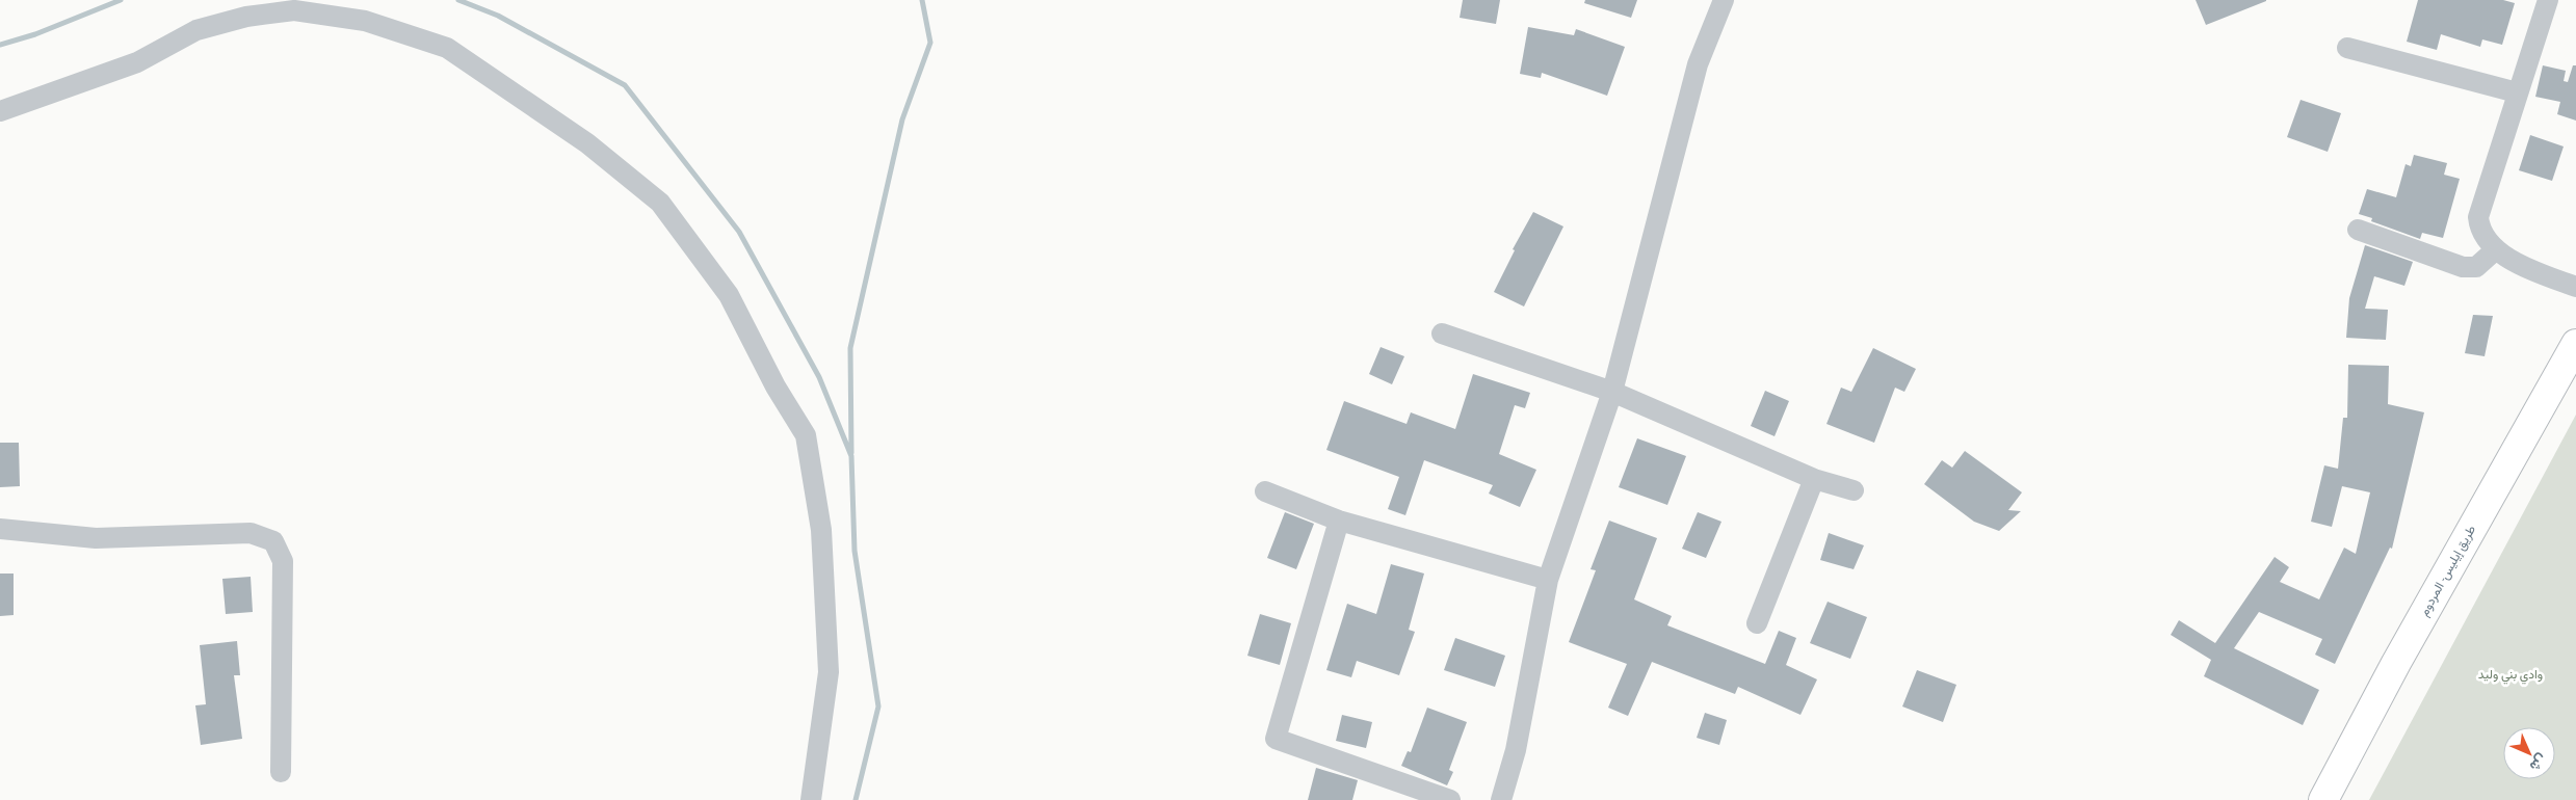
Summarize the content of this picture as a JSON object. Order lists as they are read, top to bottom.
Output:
{
  "streets": {
    "highway": ["طريق إيليس- المردوم"]
  },
  "parks": ["وادي بني وليد"],
  "north": "bottom right"
}
